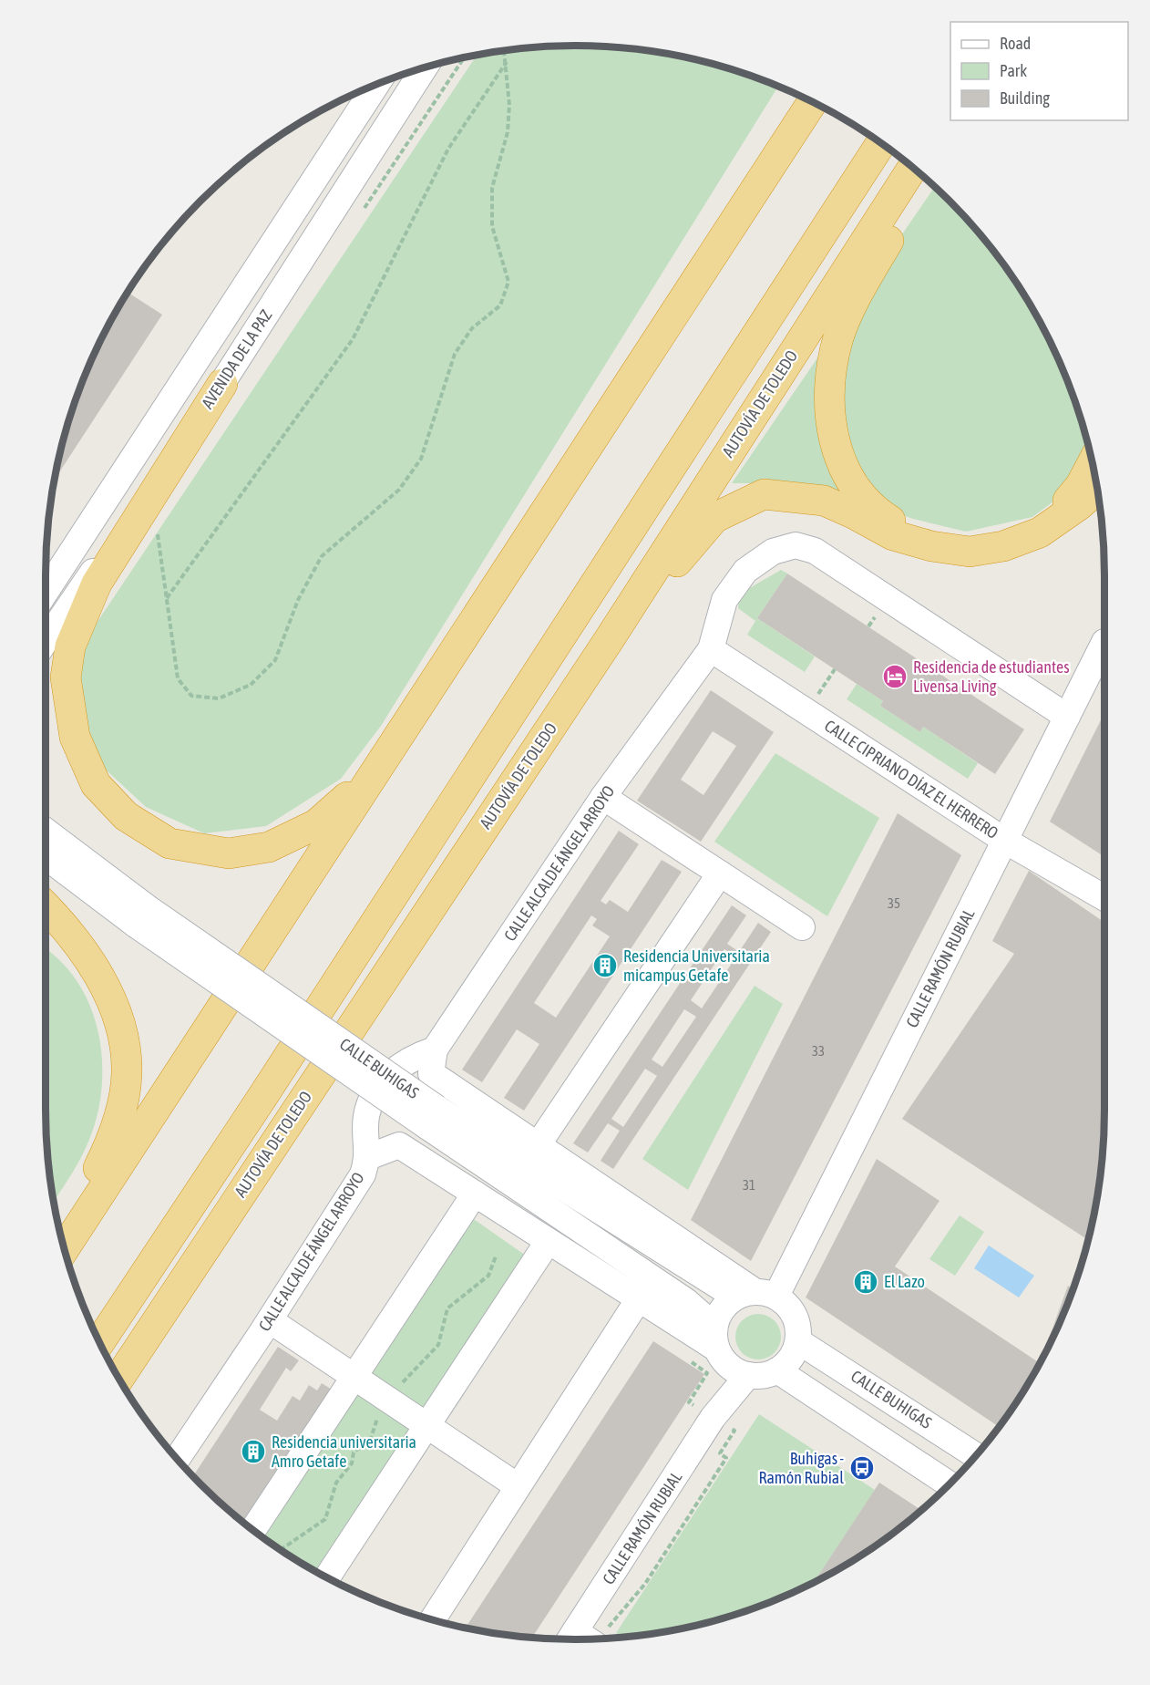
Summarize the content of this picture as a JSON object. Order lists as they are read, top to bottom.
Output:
{
  "streets": {
    "highway": ["AUTOVÍA DE TOLEDO"],
    "street": [
      "AVENIDA DE LA PAZ",
      "CALLE CIPRIANO DÍAZ EL HERRERO",
      "CALLE ALCALDE ÁNGEL ARROYO",
      "CALLE RAMÓN RUBIAL",
      "CALLE BUHIGAS"
    ]
  },
  "crossings": [
    ["CALLE CIPRIANO DÍAZ EL HERRERO", "CALLE ALCALDE ÁNGEL ARROYO"],
    ["CALLE CIPRIANO DÍAZ EL HERRERO", "CALLE RAMÓN RUBIAL"],
    ["CALLE ALCALDE ÁNGEL ARROYO", "CALLE RAMÓN RUBIAL"],
    ["CALLE RAMÓN RUBIAL", "CALLE BUHIGAS"]
  ],
  "places": {
    "hotel": ["Residencia de estudiantes Livensa Living"],
    "building": ["Residencia Universitaria micampus Getafe", "El Lazo", "Residencia universitaria Amro Getafe"],
    "bus stop": ["Buhigas - Ramón Rubial"]
  },
  "house_numbers": ["35", "33", "31"],
  "legend": ["Road", "Park", "Building"]
}
